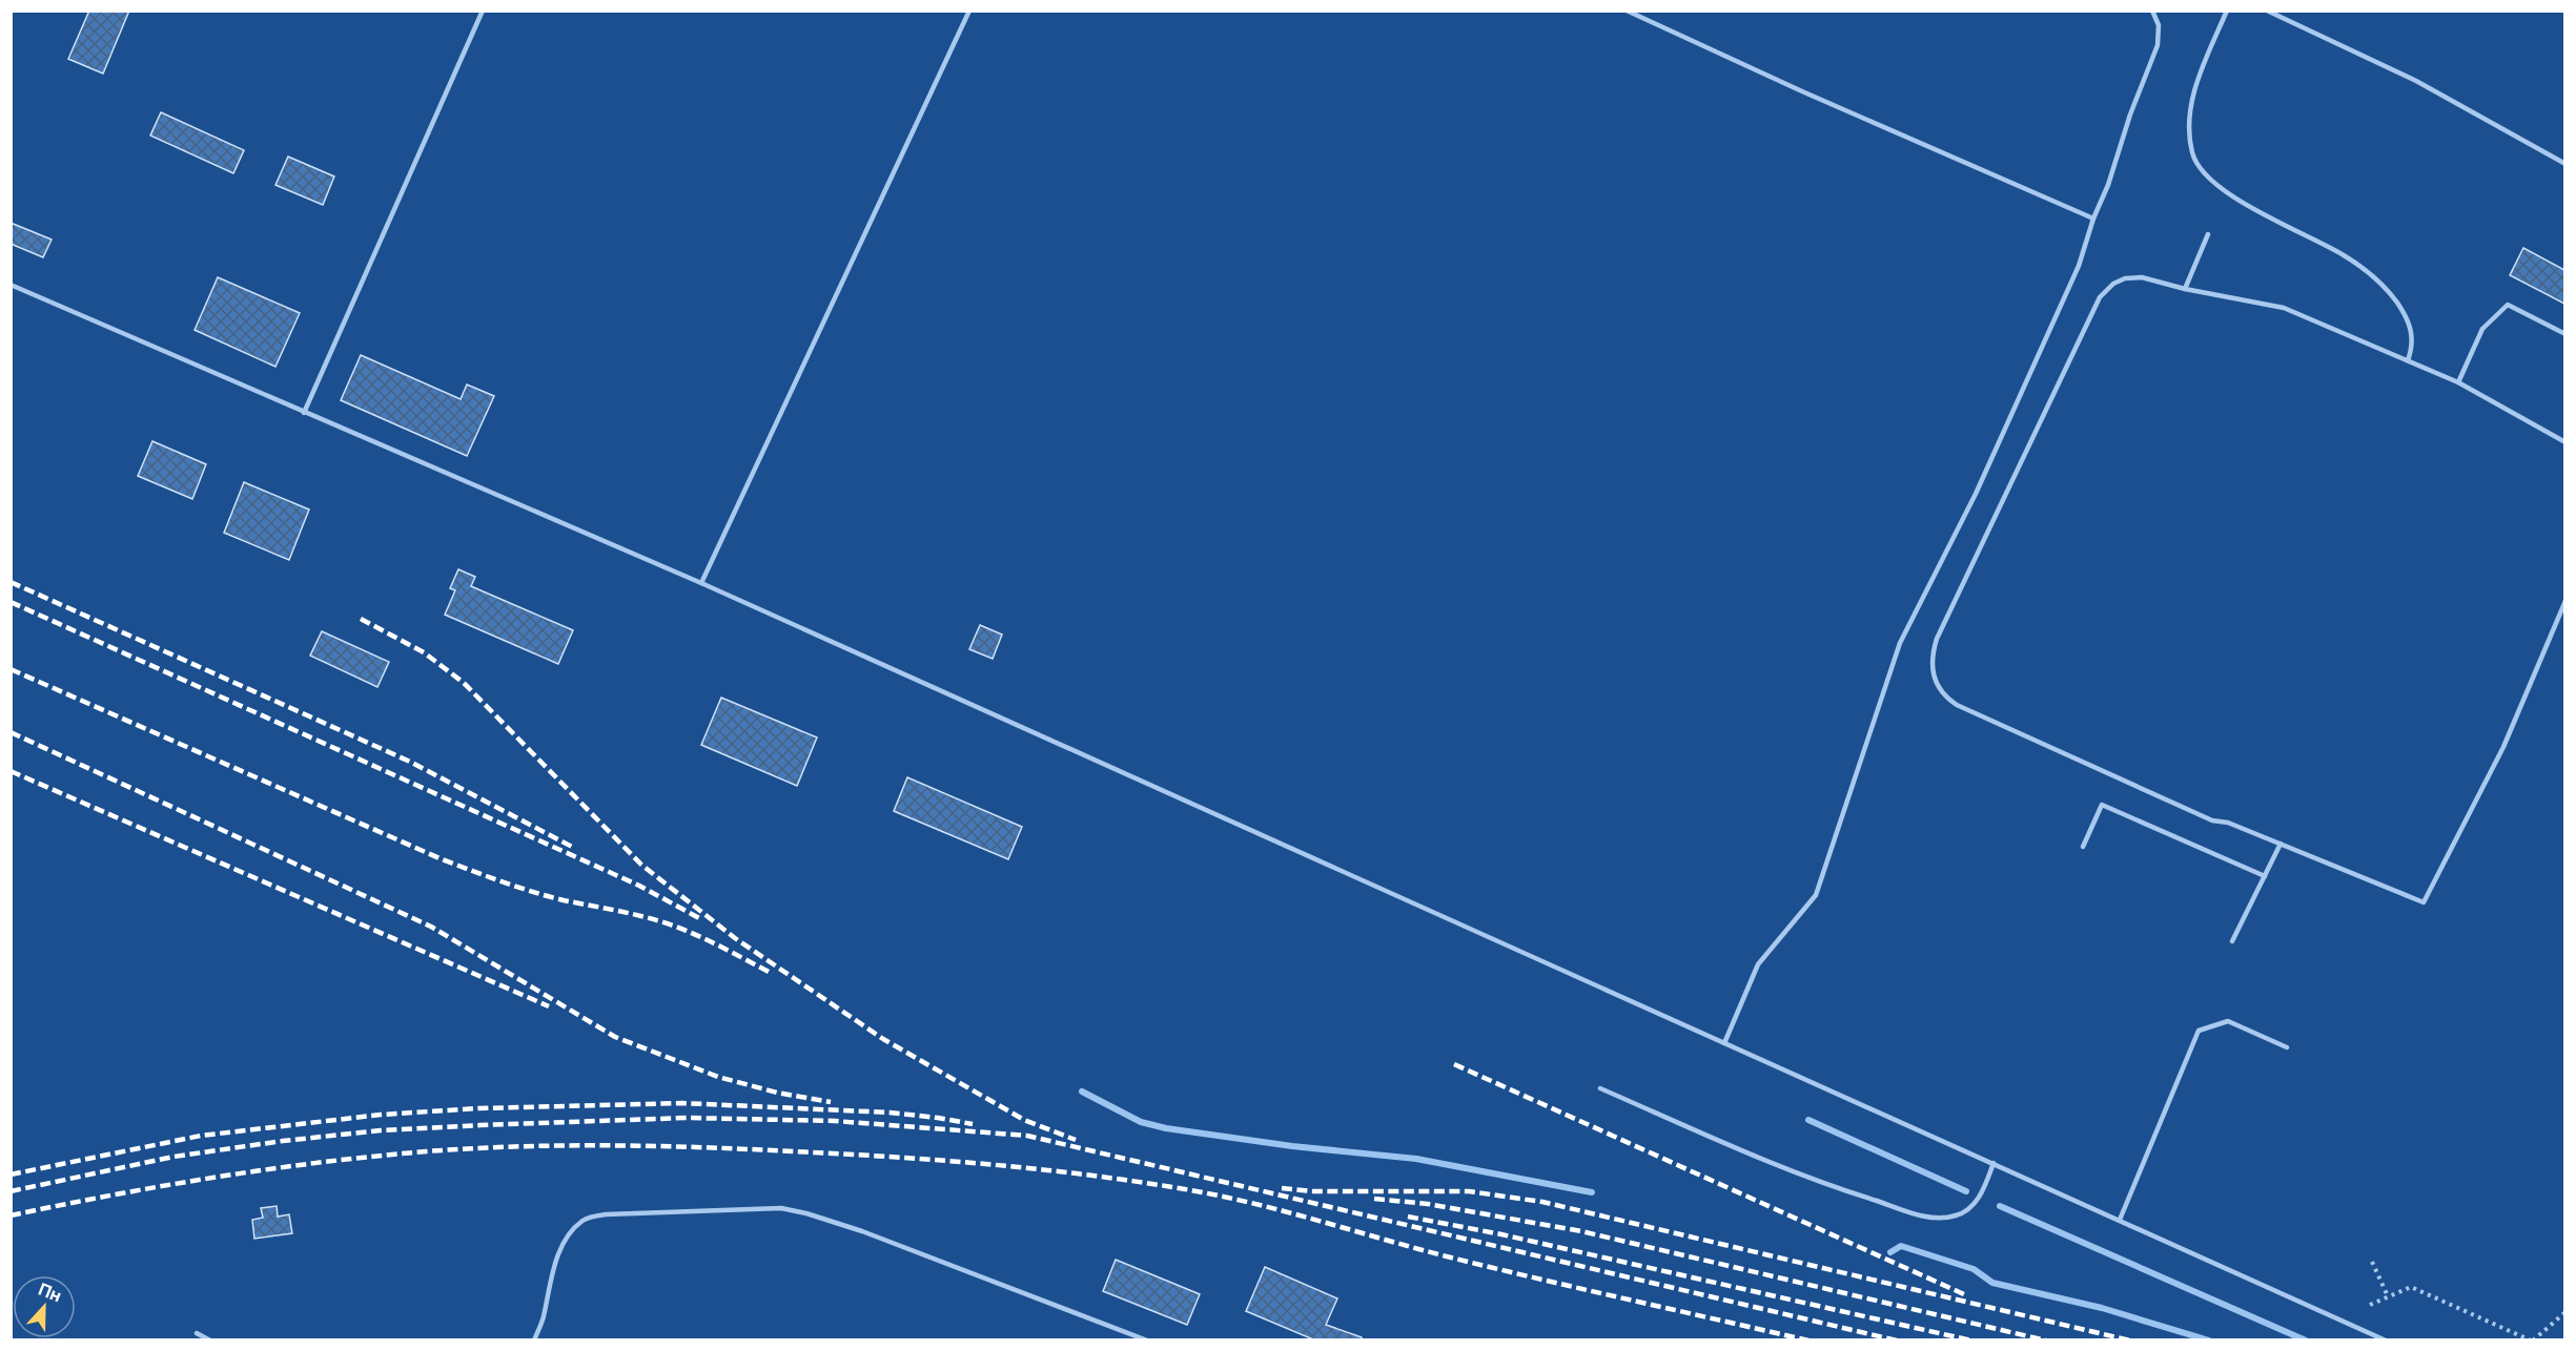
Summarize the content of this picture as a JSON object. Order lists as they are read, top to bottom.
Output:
{
  "north": "top"
}
